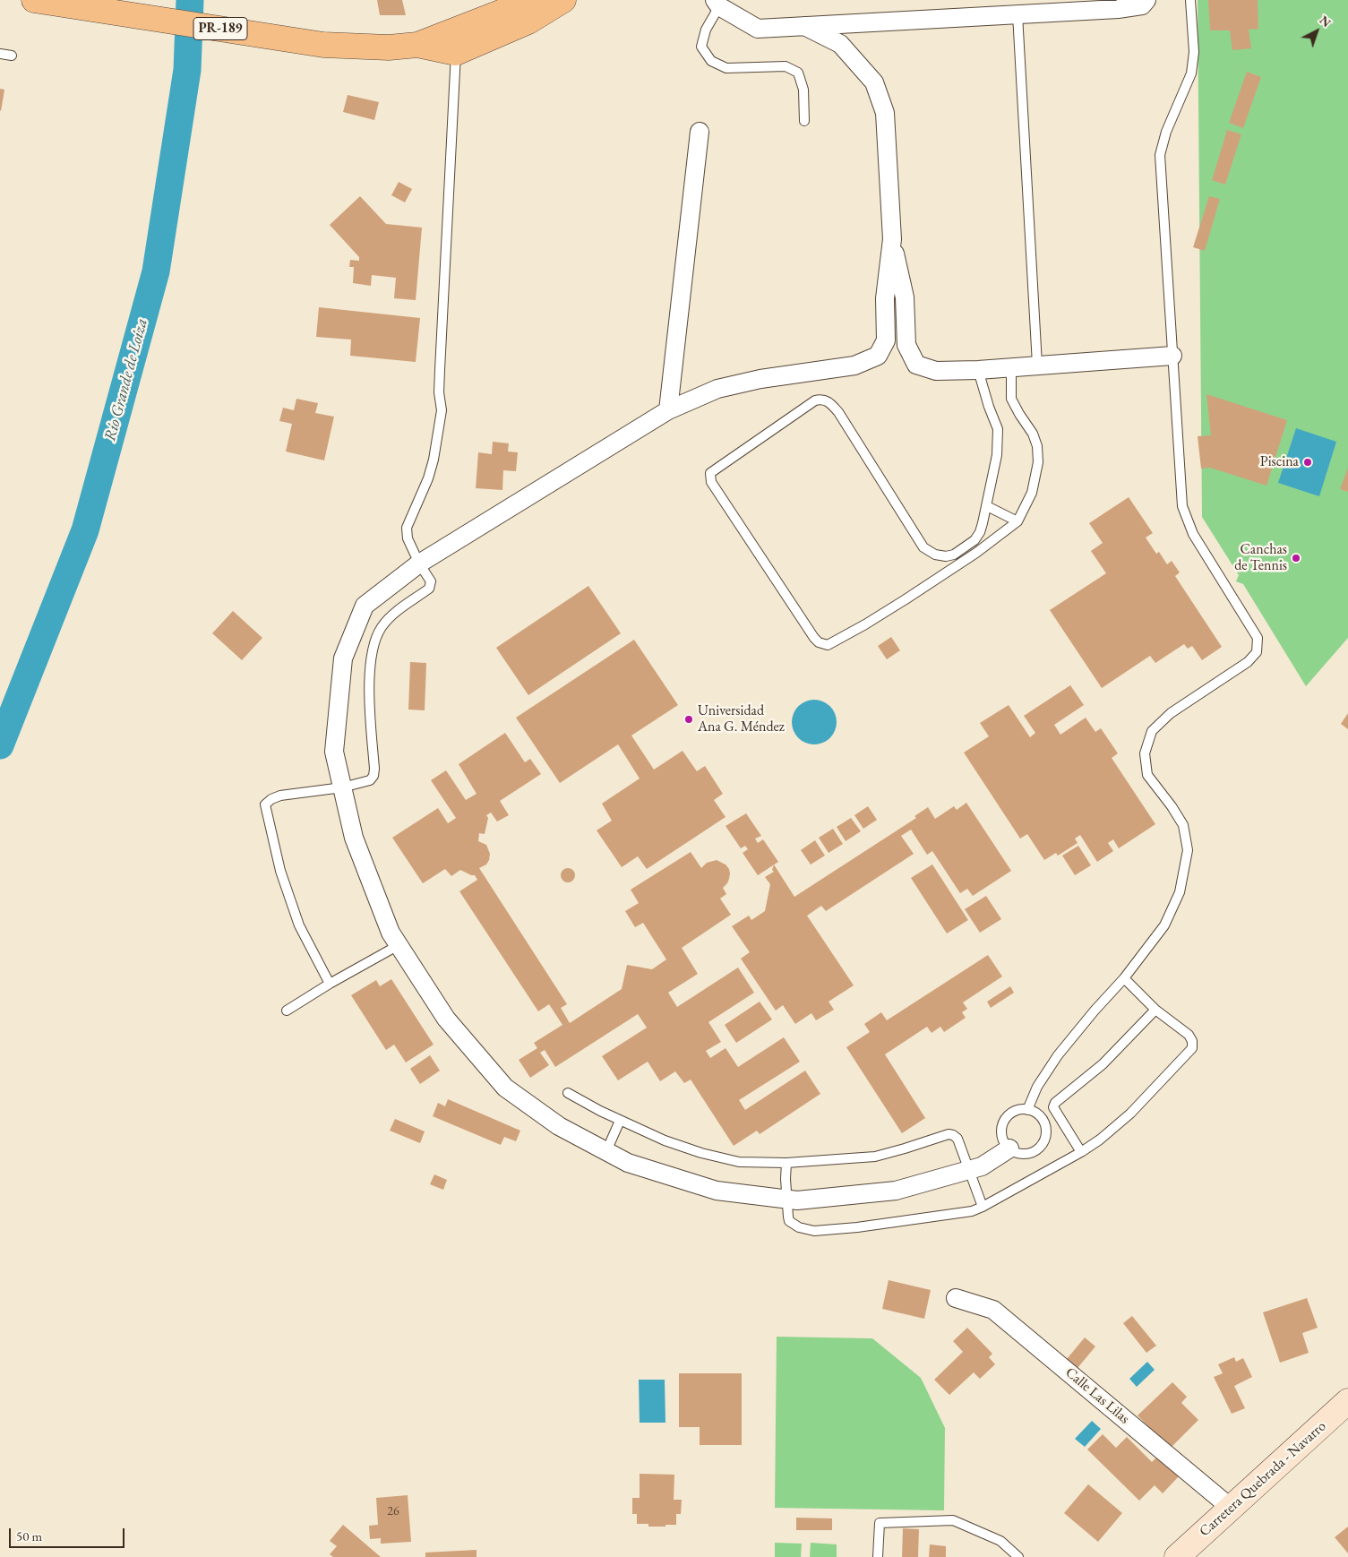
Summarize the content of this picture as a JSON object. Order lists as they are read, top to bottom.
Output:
{
  "streets": {
    "main road": ["PR-189"],
    "street": ["Calle Las Lilas", "Carretera Quebrada - Navarro"]
  },
  "crossings": [
    ["Calle Las Lilas", "Carretera Quebrada - Navarro"]
  ],
  "water": ["Río Grande de Loíza"],
  "places": ["Piscina", "Canchas de Tennis", "Universidad Ana G. Méndez"],
  "house_numbers": ["26"],
  "scale_bar": "50 m",
  "north": "top right"
}
